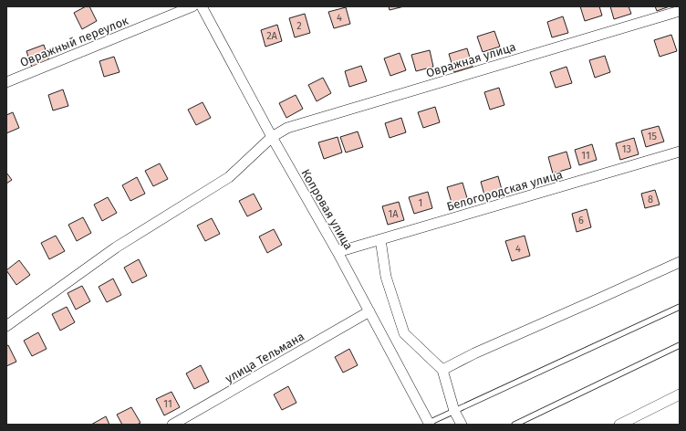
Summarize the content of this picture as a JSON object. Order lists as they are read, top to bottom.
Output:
{
  "streets": {
    "street": [
      "Овражный переулок",
      "Овражная улица",
      "Белогородская улица",
      "Копровая улица",
      "улица Тельмана"
    ]
  },
  "crossings": [
    ["Овражная улица", "Копровая улица"],
    ["Белогородская улица", "Копровая улица"],
    ["Копровая улица", "улица Тельмана"]
  ],
  "house_numbers": [
    "4",
    "2",
    "2А",
    "15",
    "13",
    "11",
    "8",
    "1",
    "1А",
    "6",
    "4",
    "11"
  ]
}
